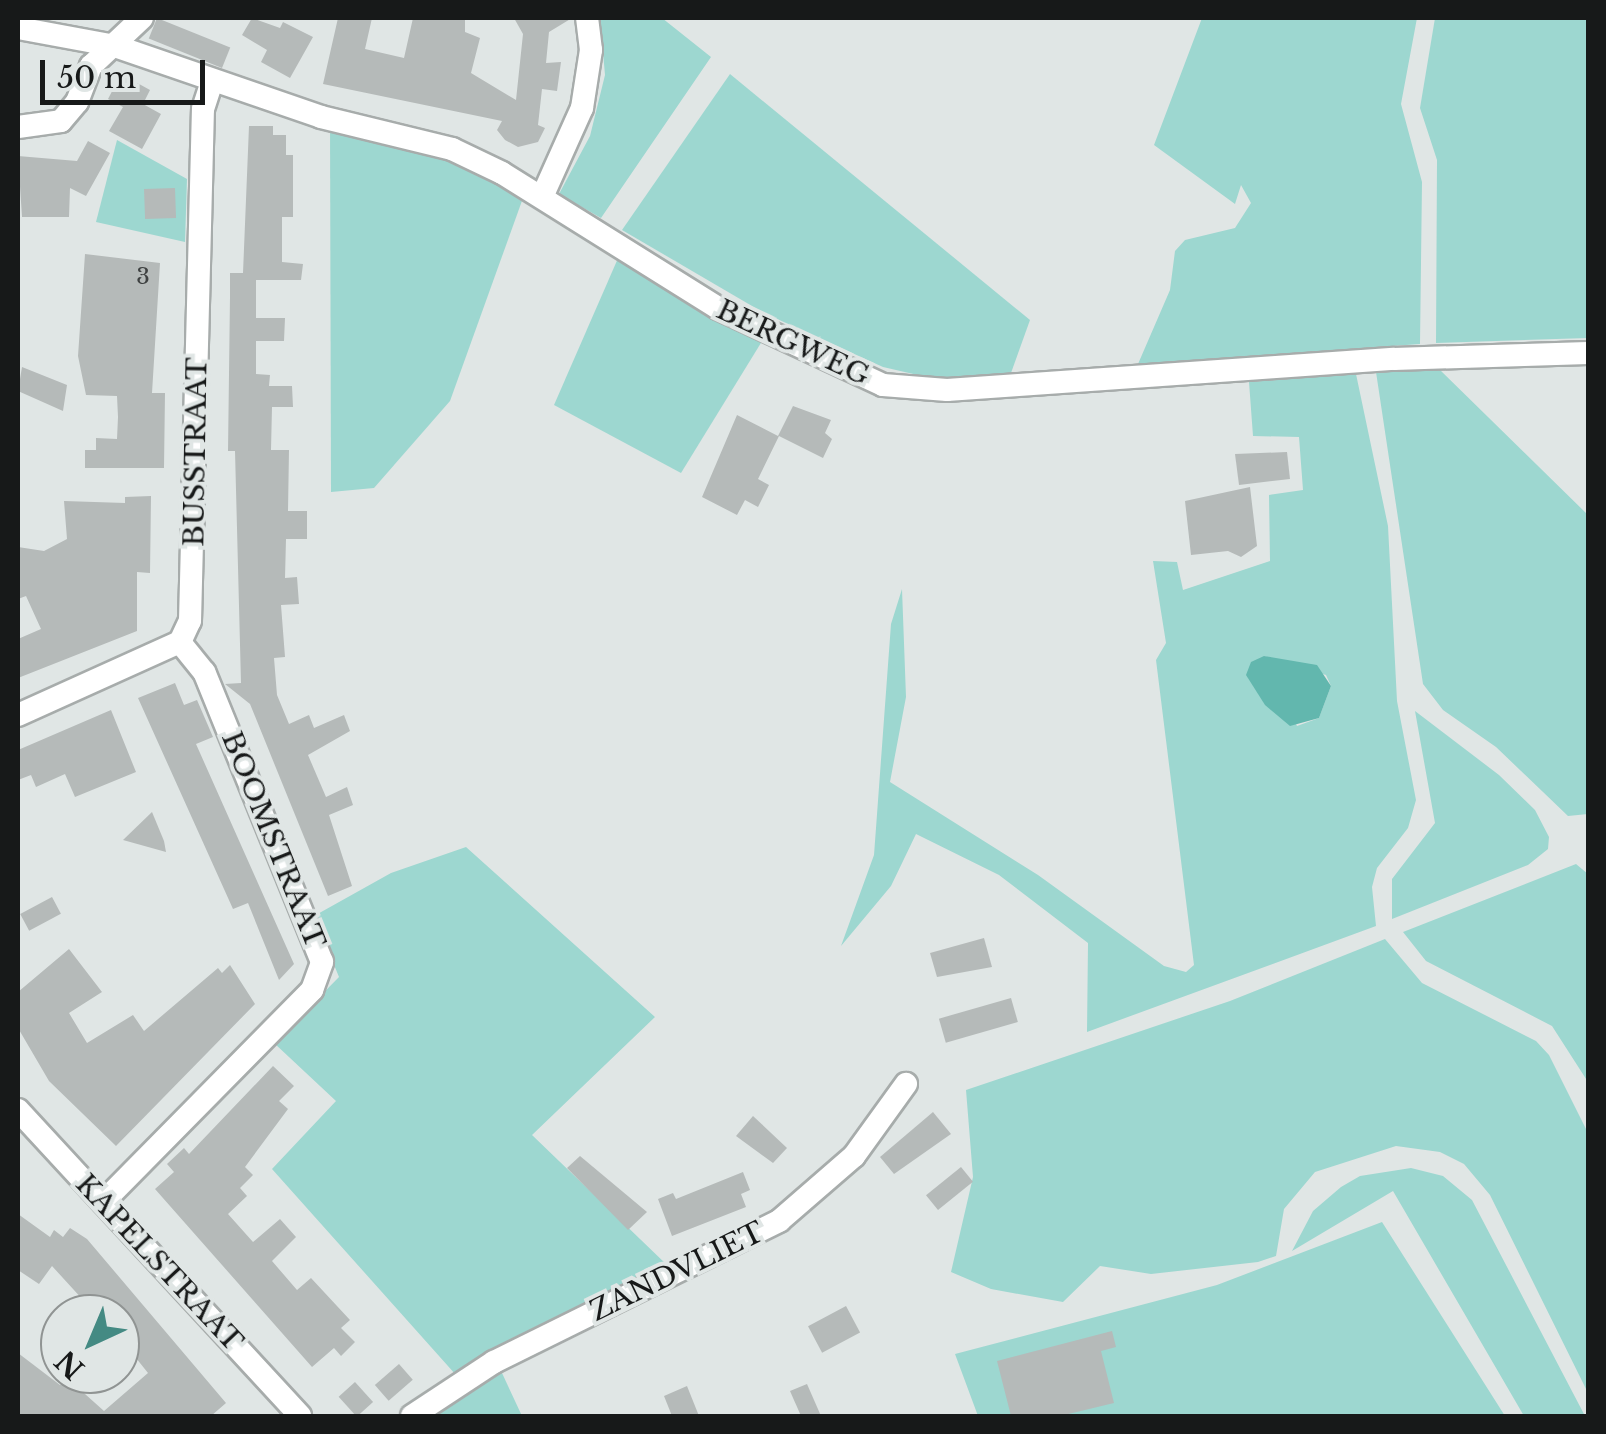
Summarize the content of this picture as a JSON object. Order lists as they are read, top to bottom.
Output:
{
  "streets": {
    "street": [
      "BERGWEG",
      "BUSSTRAAT",
      "BOOMSTRAAT",
      "KAPELSTRAAT",
      "ZANDVLIET"
    ]
  },
  "crossings": [
    ["BERGWEG", "BUSSTRAAT"],
    ["BUSSTRAAT", "BOOMSTRAAT"],
    ["BOOMSTRAAT", "KAPELSTRAAT"]
  ],
  "house_numbers": ["3"],
  "scale_bar": "50 m",
  "north": "bottom left"
}
